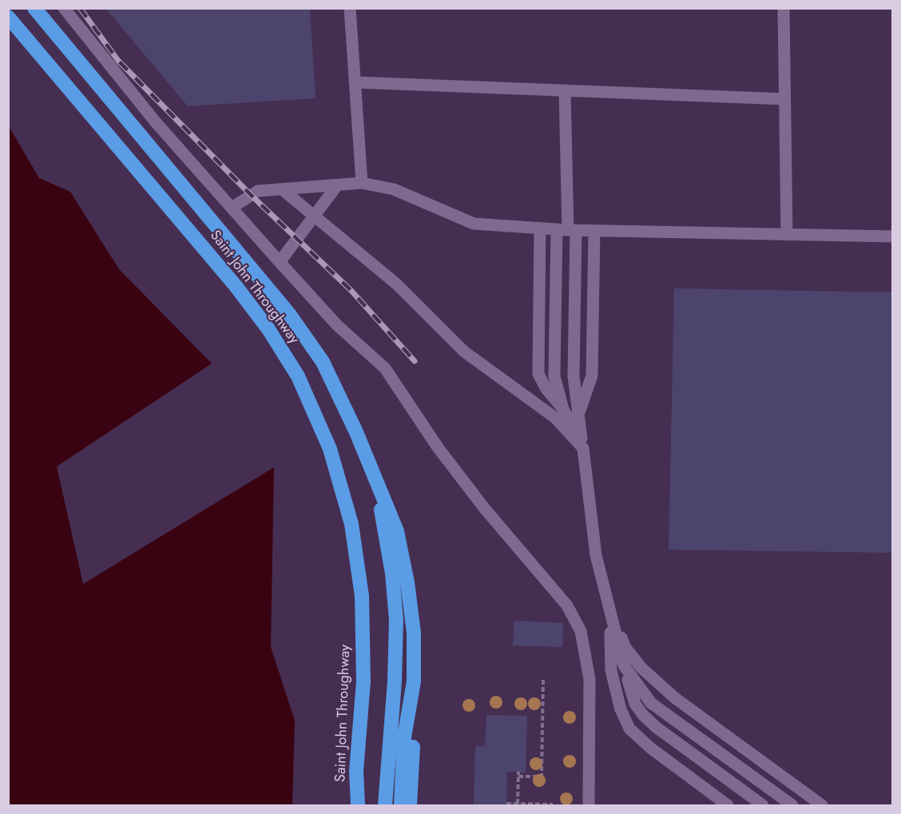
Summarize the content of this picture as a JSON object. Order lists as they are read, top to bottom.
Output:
{
  "streets": {
    "highway": ["Saint John Throughway"]
  }
}
